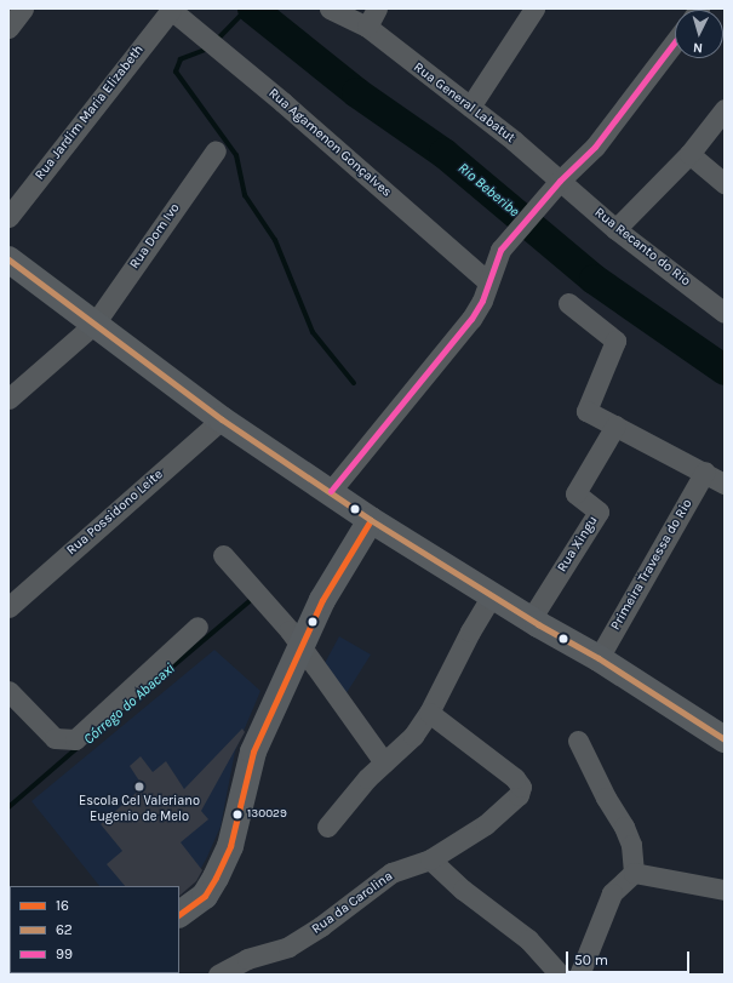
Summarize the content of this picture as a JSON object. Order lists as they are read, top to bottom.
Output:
{
  "streets": {
    "street": [
      "Rua General Labatut",
      "Rua Jardim Maria Elizabeth",
      "Rua Agamenon Gonçalves",
      "Rua Dom Ivo",
      "Rua Recanto do Rio",
      "Rua Possidono Leite",
      "Rua Xingu",
      "Primeira Travessa do Rio",
      "Rua da Carolina"
    ]
  },
  "crossings": [
    ["Rua General Labatut", "Rua Recanto do Rio"],
    ["Rua Jardim Maria Elizabeth", "Rua Agamenon Gonçalves"]
  ],
  "water": ["Rio Beberibe", "Córrego do Abacaxi"],
  "places": ["Escola Cel Valeriano Eugenio de Melo", "130029"],
  "lines": ["transit line 99", "transit line 62", "transit line 16"],
  "legend": ["16", "62", "99"],
  "scale_bar": "50 m",
  "north": "bottom"
}
